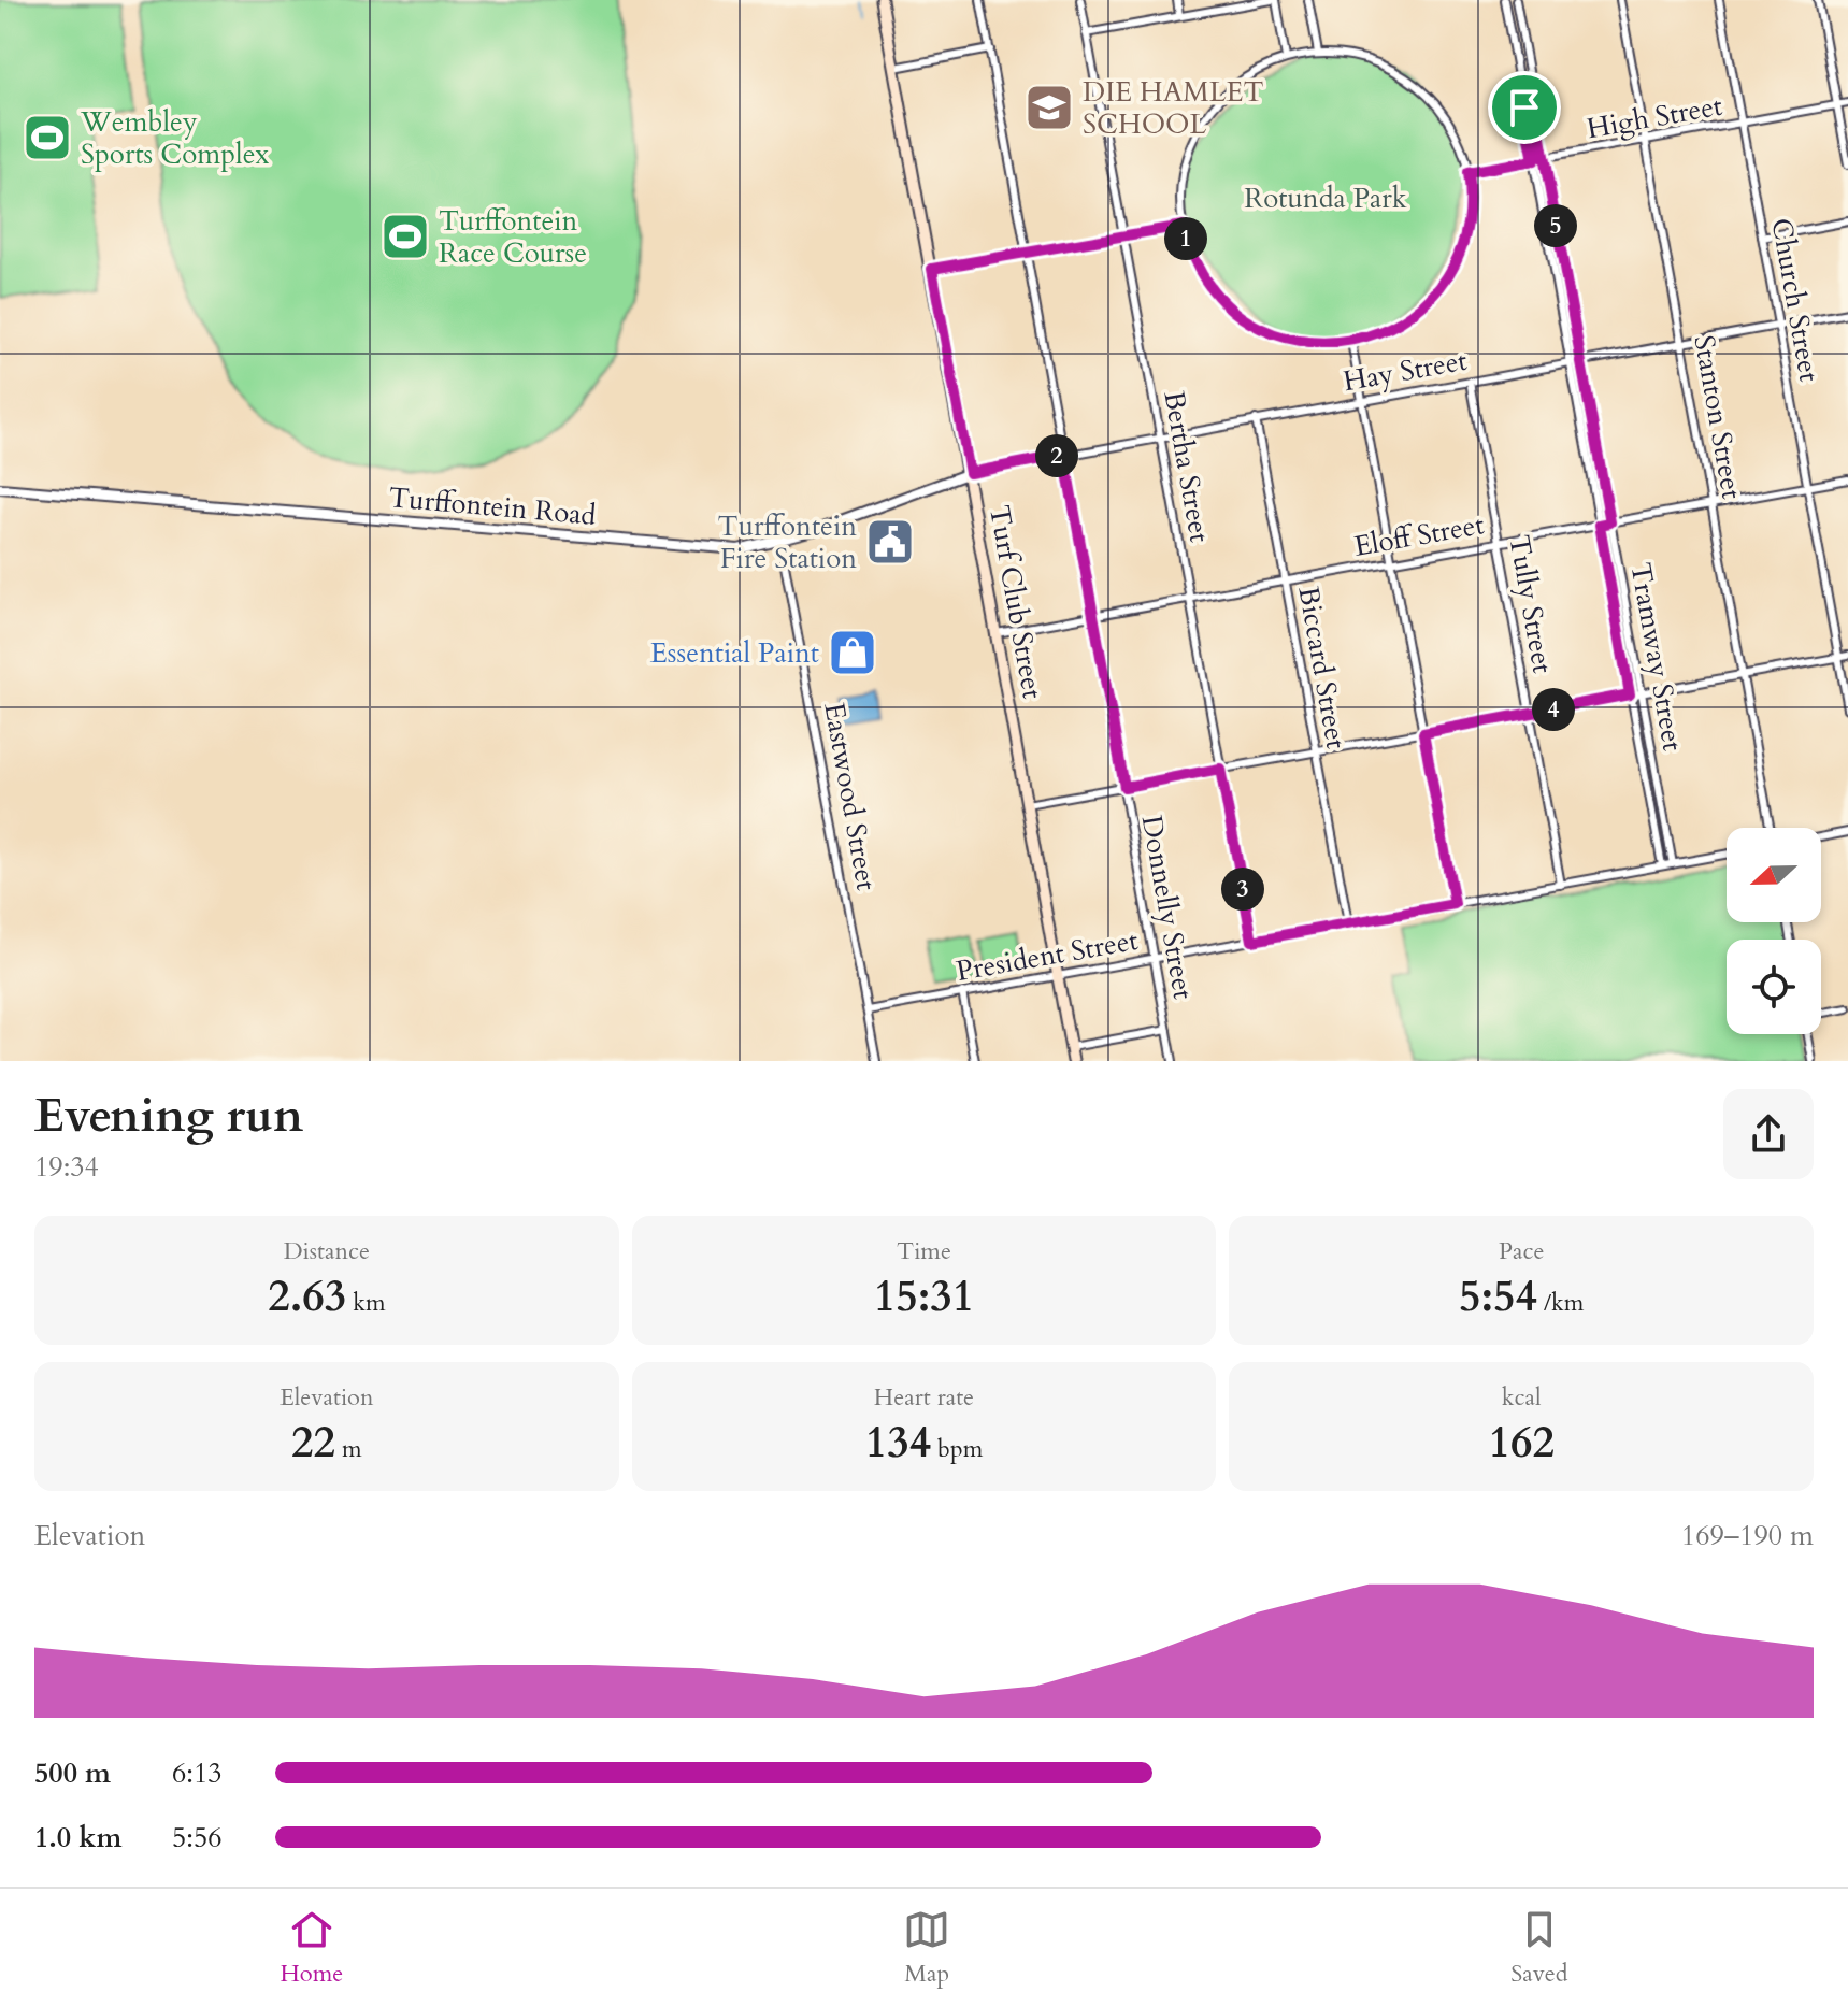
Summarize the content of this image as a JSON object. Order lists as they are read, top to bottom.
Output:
{
  "streets": {
    "main road": ["Turf Club Street"],
    "street": [
      "High Street",
      "Church Street",
      "Hay Street",
      "Stanton Street",
      "Bertha Street",
      "Turffontein Road",
      "Eloff Street",
      "Tully Street",
      "Tramway Street",
      "Biccard Street",
      "Eastwood Street",
      "Donnelly Street",
      "President Street"
    ]
  },
  "crossings": [
    ["High Street", "Church Street"],
    ["High Street", "Stanton Street"],
    ["High Street", "Tramway Street"],
    ["Church Street", "Hay Street"],
    ["Church Street", "Eloff Street"],
    ["Hay Street", "Stanton Street"],
    ["Hay Street", "Bertha Street"],
    ["Hay Street", "Turffontein Road"],
    ["Hay Street", "Turf Club Street"],
    ["Hay Street", "Tully Street"],
    ["Hay Street", "Tramway Street"],
    ["Hay Street", "Biccard Street"],
    ["Hay Street", "Donnelly Street"],
    ["Stanton Street", "Eloff Street"],
    ["Bertha Street", "Eloff Street"],
    ["Bertha Street", "President Street"],
    ["Turffontein Road", "Turf Club Street"],
    ["Turffontein Road", "Eastwood Street"],
    ["Eloff Street", "Turf Club Street"],
    ["Eloff Street", "Tully Street"],
    ["Eloff Street", "Tramway Street"],
    ["Eloff Street", "Biccard Street"],
    ["Eloff Street", "Donnelly Street"],
    ["Turf Club Street", "President Street"],
    ["Tully Street", "President Street"],
    ["Tramway Street", "President Street"],
    ["Biccard Street", "President Street"],
    ["Eastwood Street", "President Street"],
    ["Donnelly Street", "President Street"]
  ],
  "parks": ["Rotunda Park"],
  "places": {
    "school or university": ["DIE HAMLET SCHOOL"],
    "sports": ["Wembley Sports Complex", "Turffontein Race Course"],
    "public building": ["Turffontein Fire Station"],
    "shop": ["Essential Paint"]
  },
  "north": "left",
  "page": {
    "pins": [
      "5",
      "1",
      "2",
      "4",
      "3"
    ],
    "heading": ["Evening run", "19:34"],
    "stats": [
      ["Distance", "2.63 km"],
      ["Time", "15:31"],
      ["Pace", "5:54 /km"],
      ["Elevation", "22 m"],
      ["Heart rate", "134 bpm"],
      ["kcal", "162"]
    ],
    "chart": ["Elevation", "169–190 m"],
    "list": [
      {
        "name": "500 m",
        "note": "6:13"
      },
      {
        "name": "1.0 km",
        "note": "5:56"
      }
    ],
    "tabs": ["Home", "Map", "Saved"]
  }
}
